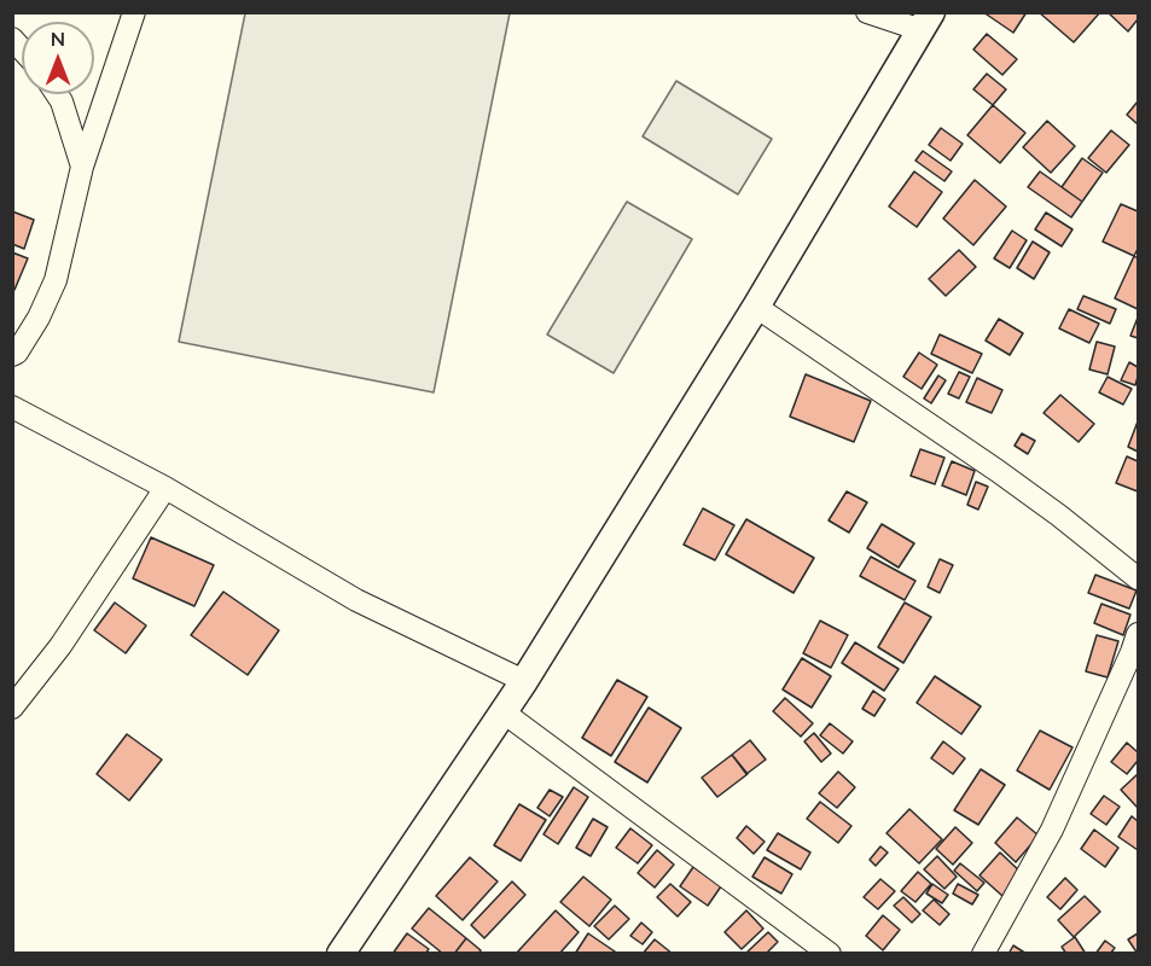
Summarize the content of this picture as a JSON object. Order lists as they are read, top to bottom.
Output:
{
  "north": "top"
}
